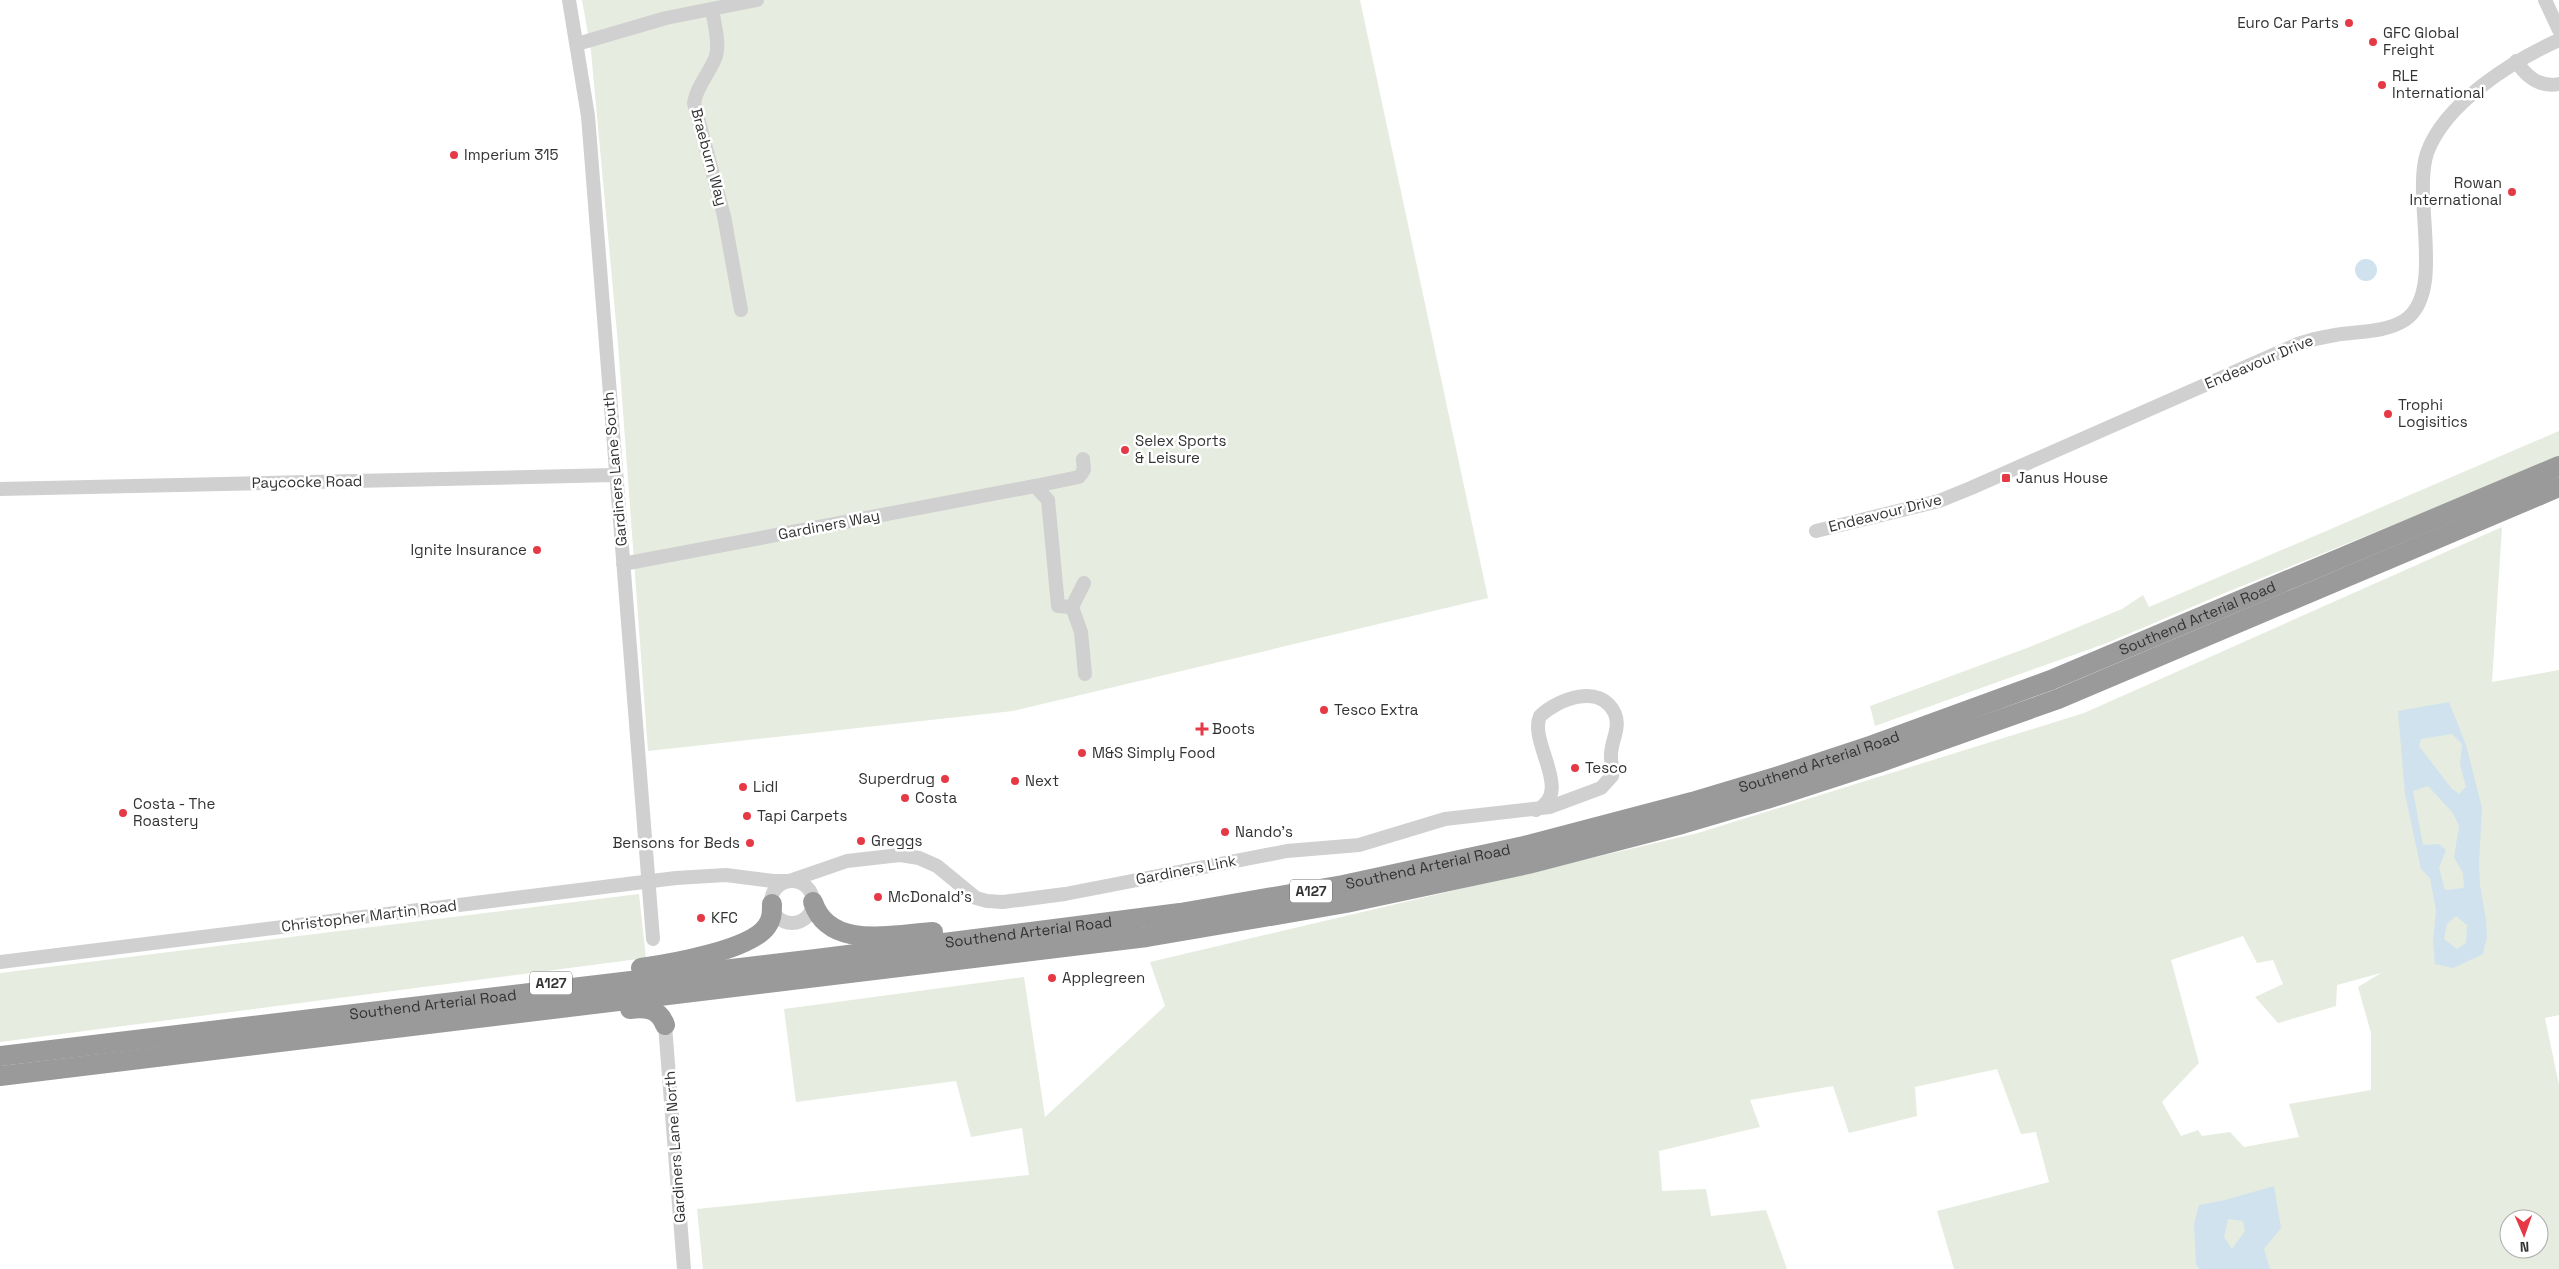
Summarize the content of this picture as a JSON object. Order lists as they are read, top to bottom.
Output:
{
  "streets": {
    "highway": ["Southend Arterial Road", "A127"],
    "street": [
      "Braeburn Way",
      "Endeavour Drive",
      "Gardiners Lane South",
      "Paycocke Road",
      "Gardiners Way",
      "Gardiners Link",
      "Christopher Martin Road",
      "Gardiners Lane North"
    ]
  },
  "crossings": [
    ["Gardiners Lane South", "Paycocke Road"],
    ["Gardiners Lane South", "Gardiners Way"],
    ["Gardiners Lane South", "Christopher Martin Road"],
    ["Southend Arterial Road", "A127"],
    ["Gardiners Link", "A127"],
    ["Gardiners Link", "Christopher Martin Road"],
    ["A127", "Christopher Martin Road"],
    ["A127", "Gardiners Lane North"]
  ],
  "places": {
    "other": [
      "Euro Car Parts",
      "GFC Global Freight",
      "RLE International",
      "Imperium 315",
      "Rowan International",
      "Trophi Logisitics",
      "Selex Sports & Leisure",
      "Ignite Insurance",
      "Tesco Extra",
      "M&S Simply Food",
      "Tesco",
      "Superdrug",
      "Next",
      "Lidl",
      "Costa",
      "Costa - The Roastery",
      "Tapi Carpets",
      "Nando's",
      "Greggs",
      "Bensons for Beds",
      "McDonald's",
      "KFC",
      "Applegreen"
    ],
    "transit": ["Janus House"],
    "health": ["Boots"]
  },
  "north": "bottom"
}
